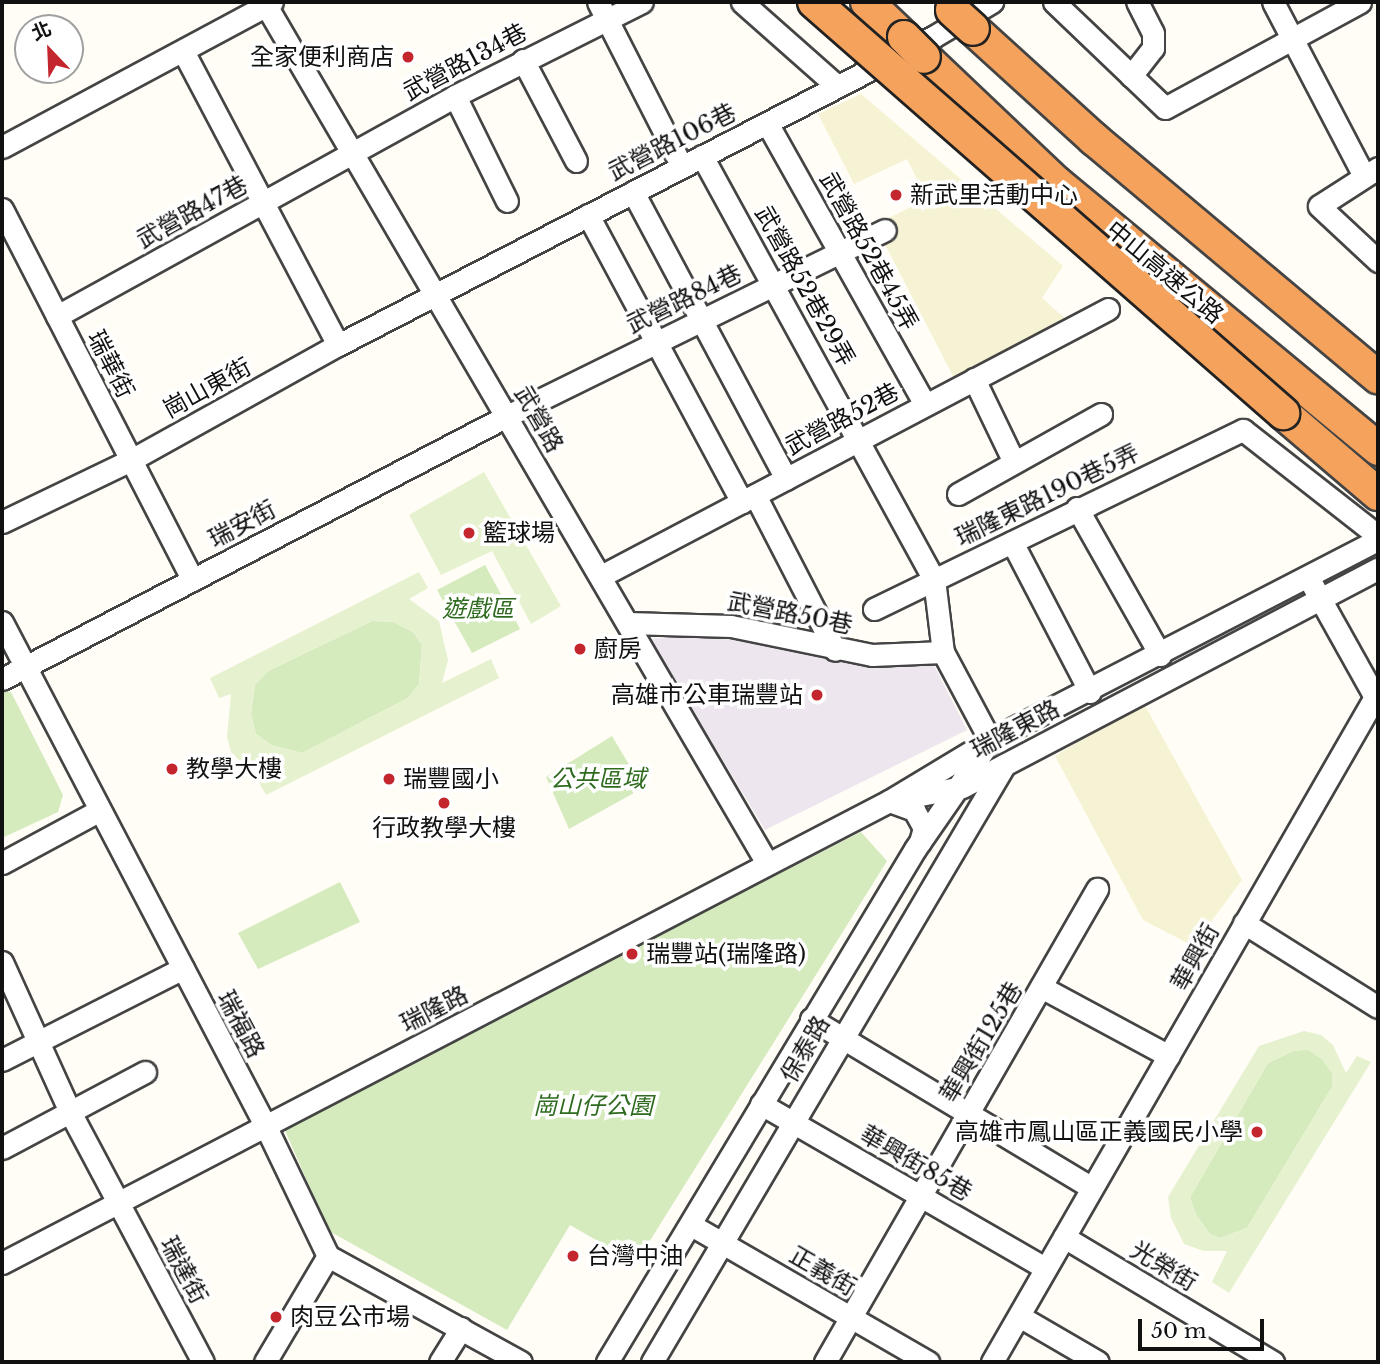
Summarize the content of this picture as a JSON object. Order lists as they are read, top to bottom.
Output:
{
  "streets": {
    "highway": ["中山高速公路"],
    "street": [
      "武營路134巷",
      "武營路106巷",
      "武營路47巷",
      "武營路52巷45弄",
      "武營路52巷29弄",
      "武營路84巷",
      "瑞華街",
      "崗山東街",
      "武營路",
      "武營路52巷",
      "瑞隆東路190巷5弄",
      "瑞安街",
      "武營路50巷",
      "瑞隆東路",
      "華興街",
      "瑞隆路",
      "瑞福路",
      "華興街125巷",
      "保泰路",
      "華興街85巷",
      "光榮街",
      "瑞達街",
      "正義街"
    ]
  },
  "crossings": [
    ["武營路134巷", "武營路47巷"],
    ["武營路134巷", "武營路"],
    ["武營路106巷", "武營路52巷45弄"],
    ["武營路106巷", "中山高速公路"],
    ["武營路106巷", "武營路52巷29弄"],
    ["武營路106巷", "崗山東街"],
    ["武營路106巷", "武營路"],
    ["武營路47巷", "瑞華街"],
    ["武營路47巷", "武營路"],
    ["武營路52巷45弄", "武營路84巷"],
    ["武營路52巷45弄", "武營路52巷"],
    ["武營路52巷29弄", "武營路84巷"],
    ["武營路52巷29弄", "武營路52巷"],
    ["武營路52巷29弄", "瑞隆東路190巷5弄"],
    ["武營路84巷", "武營路"],
    ["武營路84巷", "瑞安街"],
    ["瑞華街", "崗山東街"],
    ["瑞華街", "瑞安街"],
    ["崗山東街", "武營路"],
    ["武營路", "武營路52巷"],
    ["武營路", "瑞安街"],
    ["武營路", "武營路50巷"],
    ["武營路", "瑞隆路"],
    ["瑞隆東路190巷5弄", "瑞隆東路"],
    ["瑞安街", "瑞福路"],
    ["瑞隆東路", "華興街"],
    ["瑞隆東路", "瑞隆路"],
    ["瑞隆東路", "保泰路"],
    ["華興街", "華興街125巷"],
    ["華興街", "華興街85巷"],
    ["華興街", "光榮街"],
    ["瑞隆路", "瑞福路"],
    ["瑞隆路", "保泰路"],
    ["瑞隆路", "瑞達街"],
    ["華興街125巷", "華興街85巷"],
    ["華興街125巷", "正義街"],
    ["保泰路", "華興街85巷"],
    ["保泰路", "正義街"]
  ],
  "parks": ["遊戲區", "公共區域", "崗山仔公園"],
  "places": [
    "全家便利商店",
    "新武里活動中心",
    "籃球場",
    "廚房",
    "高雄市公車瑞豐站",
    "教學大樓",
    "瑞豐國小",
    "行政教學大樓",
    "瑞豐站(瑞隆路)",
    "高雄市鳳山區正義國民小學",
    "台灣中油",
    "肉豆公市場"
  ],
  "scale_bar": "50 m",
  "north": "top left"
}
